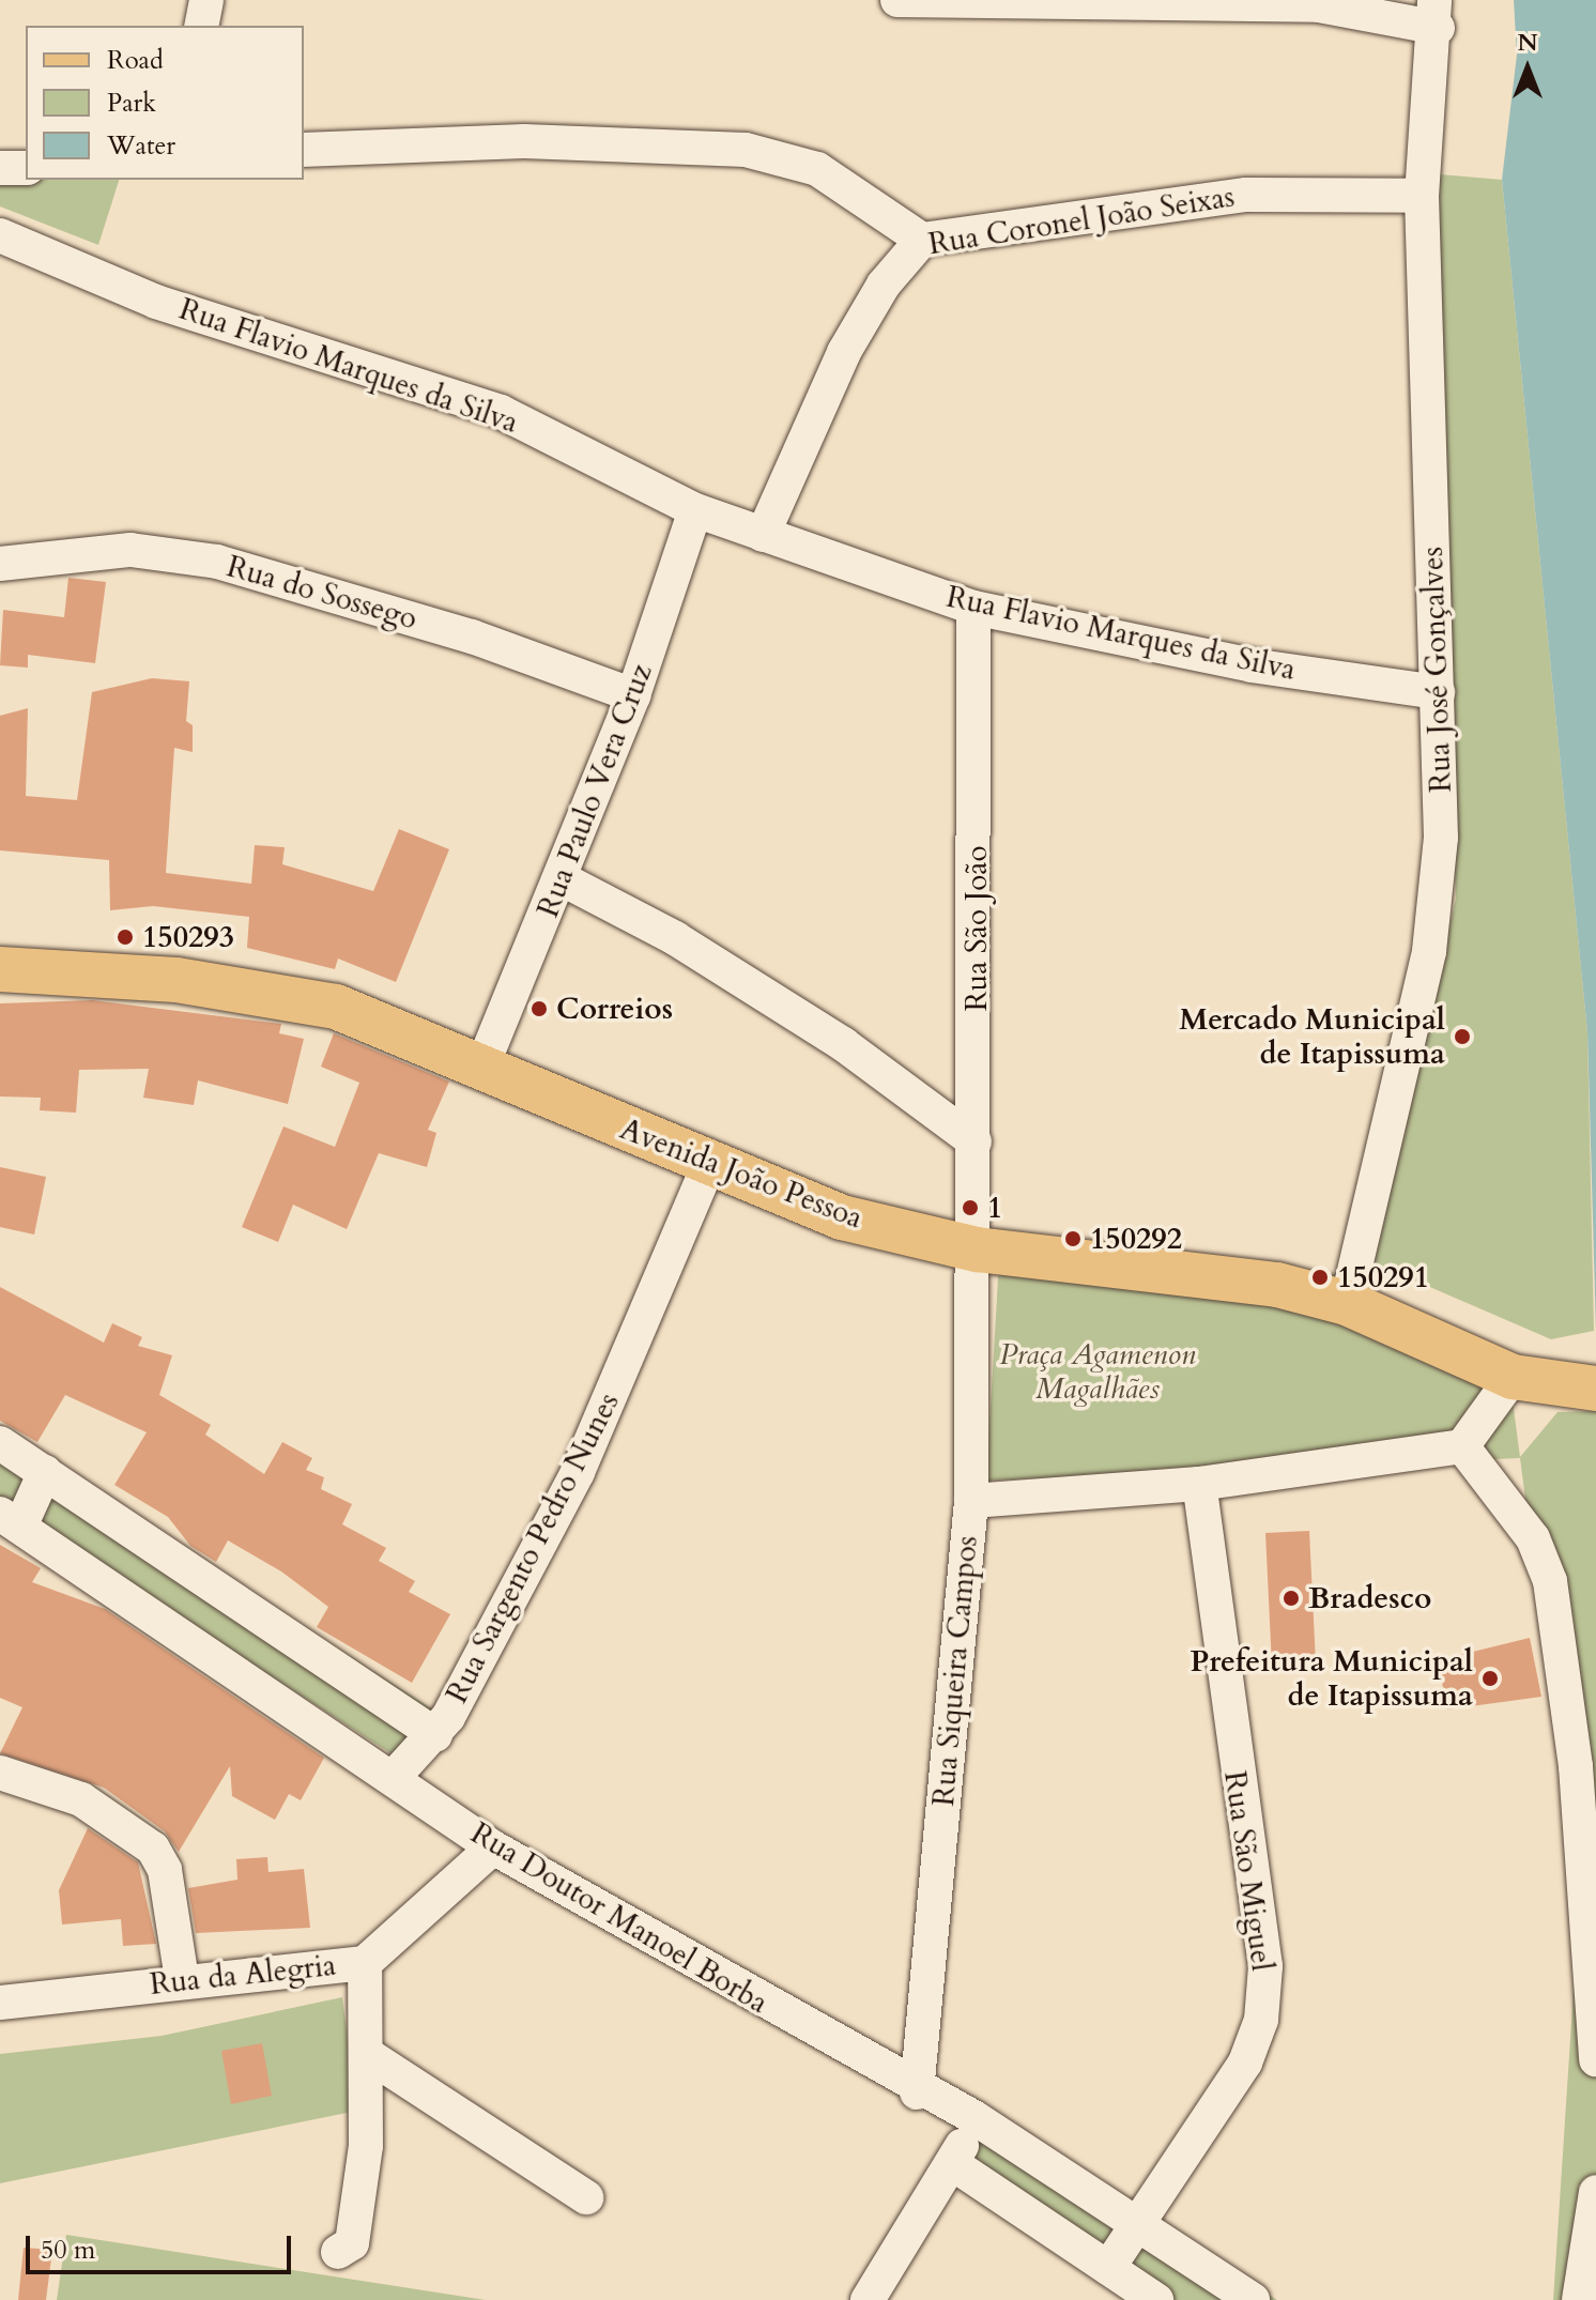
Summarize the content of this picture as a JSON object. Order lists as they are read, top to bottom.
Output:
{
  "streets": {
    "main road": ["Avenida João Pessoa"],
    "street": [
      "Rua Coronel João Seixas",
      "Rua Flavio Marques da Silva",
      "Rua do Sossego",
      "Rua José Gonçalves",
      "Rua Paulo Vera Cruz",
      "Rua São João",
      "Rua Sargento Pedro Nunes",
      "Rua Siqueira Campos",
      "Rua São Miguel",
      "Rua Doutor Manoel Borba",
      "Rua da Alegria"
    ]
  },
  "crossings": [
    ["Rua Coronel João Seixas", "Rua Flavio Marques da Silva"],
    ["Rua Coronel João Seixas", "Rua José Gonçalves"],
    ["Rua Flavio Marques da Silva", "Rua José Gonçalves"],
    ["Rua Flavio Marques da Silva", "Rua Paulo Vera Cruz"],
    ["Rua Flavio Marques da Silva", "Rua São João"],
    ["Rua do Sossego", "Rua Paulo Vera Cruz"],
    ["Rua José Gonçalves", "Avenida João Pessoa"],
    ["Rua Paulo Vera Cruz", "Avenida João Pessoa"],
    ["Rua São João", "Avenida João Pessoa"],
    ["Rua São João", "Rua Siqueira Campos"],
    ["Avenida João Pessoa", "Rua Sargento Pedro Nunes"],
    ["Avenida João Pessoa", "Rua Siqueira Campos"],
    ["Rua Sargento Pedro Nunes", "Rua Doutor Manoel Borba"],
    ["Rua Siqueira Campos", "Rua Doutor Manoel Borba"],
    ["Rua São Miguel", "Rua Doutor Manoel Borba"],
    ["Rua Doutor Manoel Borba", "Rua da Alegria"]
  ],
  "parks": ["Praça Agamenon Magalhães"],
  "places": [
    "150293",
    "Correios",
    "Mercado Municipal de Itapissuma",
    "1",
    "150292",
    "150291",
    "Bradesco",
    "Prefeitura Municipal de Itapissuma"
  ],
  "legend": ["Road", "Park", "Water"],
  "scale_bar": "50 m",
  "north": "top"
}
